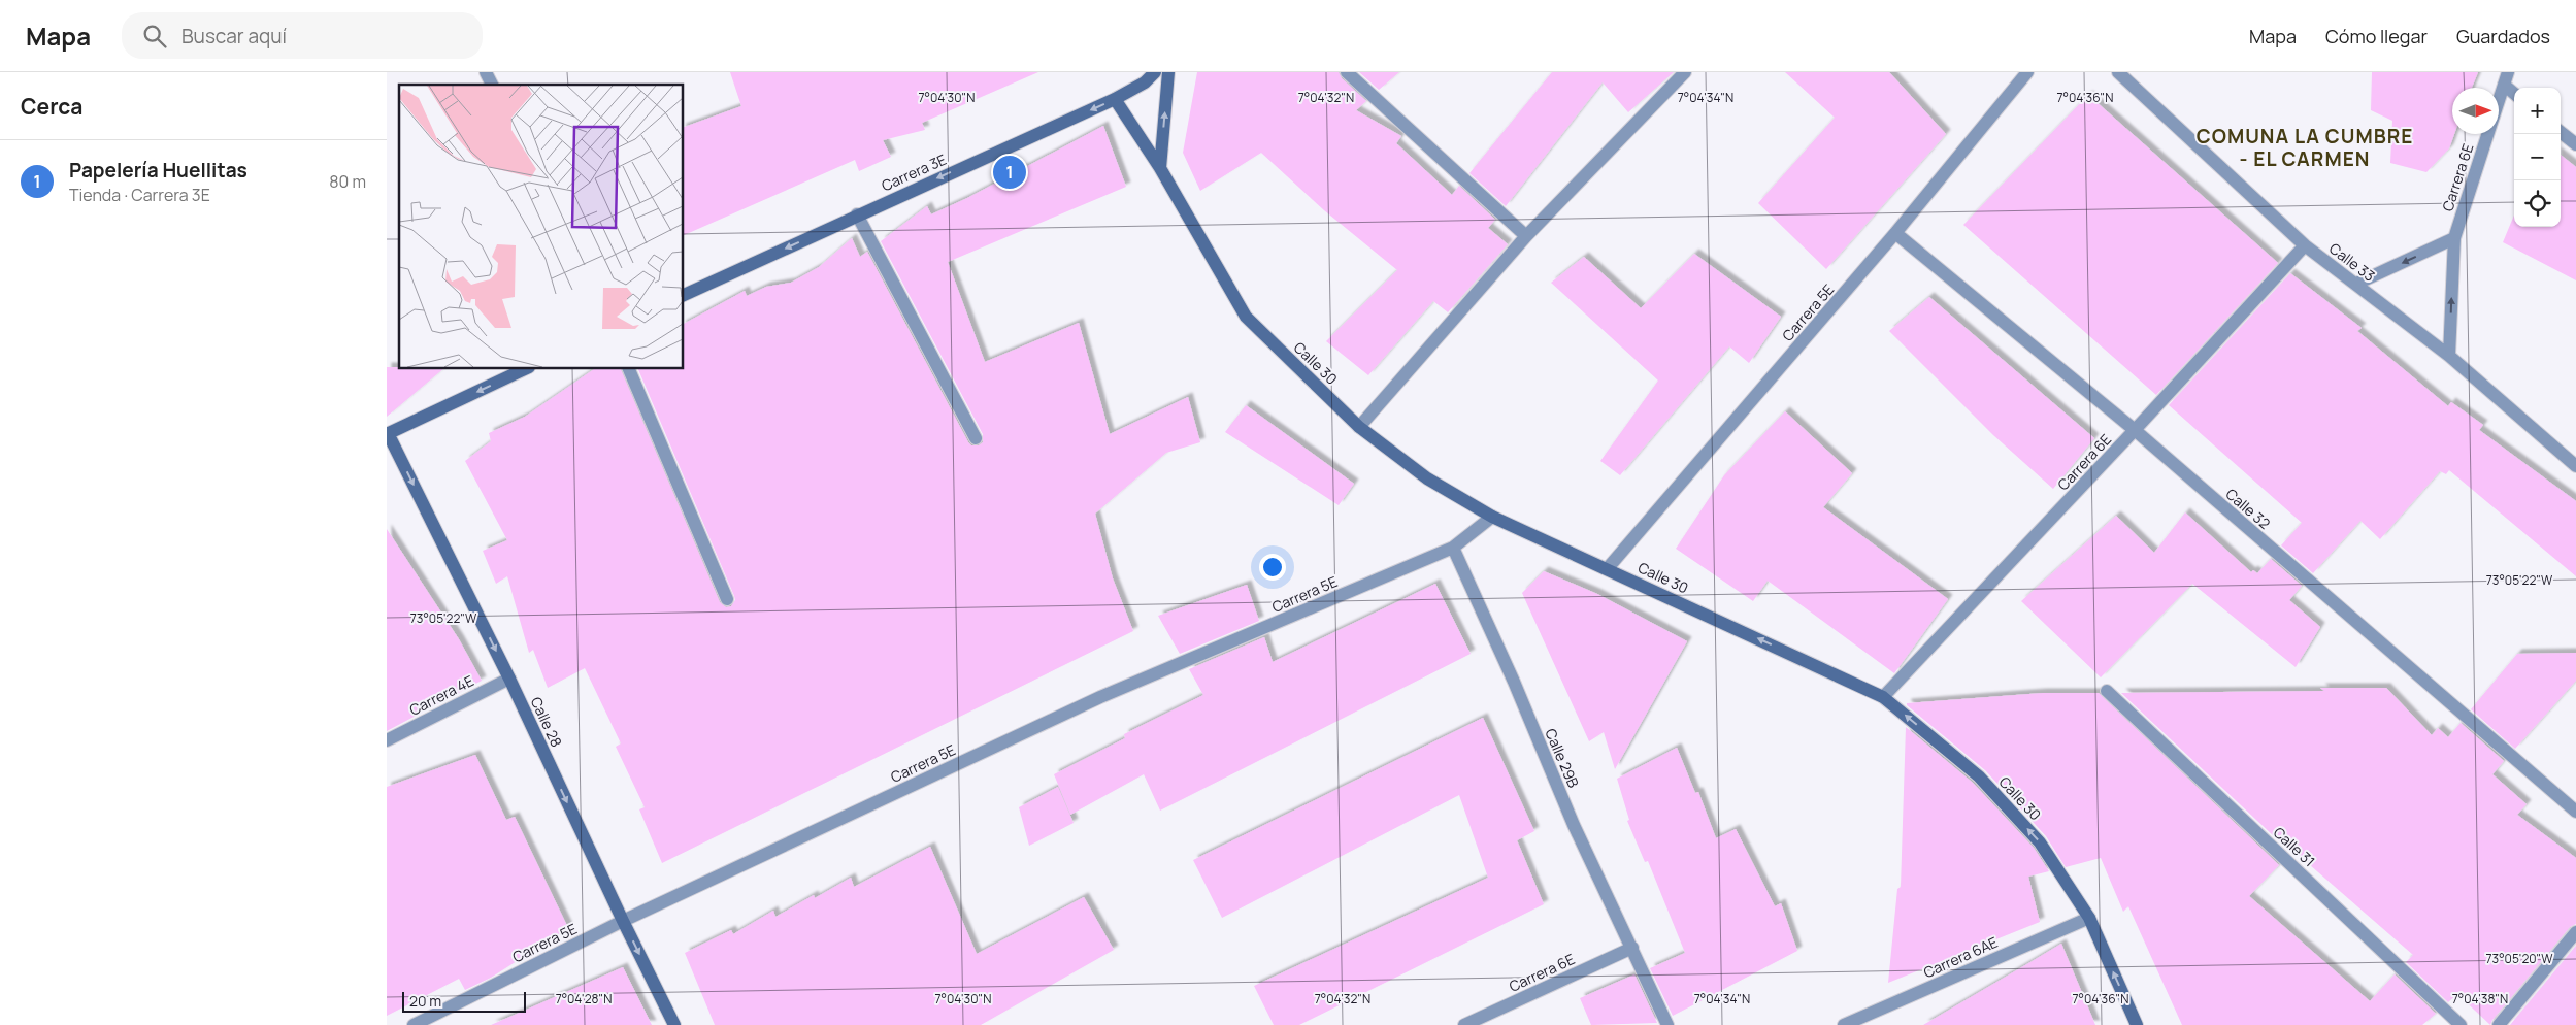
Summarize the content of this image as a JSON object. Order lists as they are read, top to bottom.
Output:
{
  "streets": {
    "main road": ["Carrera 3E", "Calle 30", "Calle 28"],
    "street": [
      "Carrera 6E",
      "Calle 33",
      "Carrera 5E",
      "Calle 32",
      "Carrera 4E",
      "Calle 29B",
      "Calle 31",
      "Carrera 6AE"
    ]
  },
  "crossings": [
    ["Carrera 3E", "Calle 30"],
    ["Carrera 6E", "Calle 33"],
    ["Carrera 6E", "Calle 30"],
    ["Carrera 6E", "Calle 32"],
    ["Carrera 6E", "Calle 29B"],
    ["Carrera 5E", "Calle 30"],
    ["Carrera 5E", "Calle 32"],
    ["Carrera 5E", "Calle 28"],
    ["Carrera 5E", "Calle 29B"],
    ["Calle 30", "Carrera 6AE"],
    ["Carrera 4E", "Calle 28"]
  ],
  "one_way": ["Carrera 3E", "Calle 30", "Calle 28"],
  "districts": ["COMUNA LA CUMBRE - EL CARMEN"],
  "scale_bar": "20 m",
  "north": "right",
  "page": {
    "header": "Mapa",
    "search": "Buscar aquí",
    "nav": ["Mapa", "Cómo llegar", "Guardados"],
    "heading": "Cerca",
    "map_buttons": ["+", "−"],
    "list": [
      {
        "mark": "1",
        "name": "Papelería Huellitas",
        "note": "Tienda · Carrera 3E",
        "value": "80 m"
      }
    ],
    "pins": "1",
    "scale": "20 m"
  },
  "coordinates": [
    "7°04'30\"N",
    "7°04'32\"N",
    "7°04'34\"N",
    "7°04'36\"N",
    "73°05'22\"W",
    "73°05'20\"W",
    "7°04'28\"N",
    "7°04'38\"N"
  ]
}
